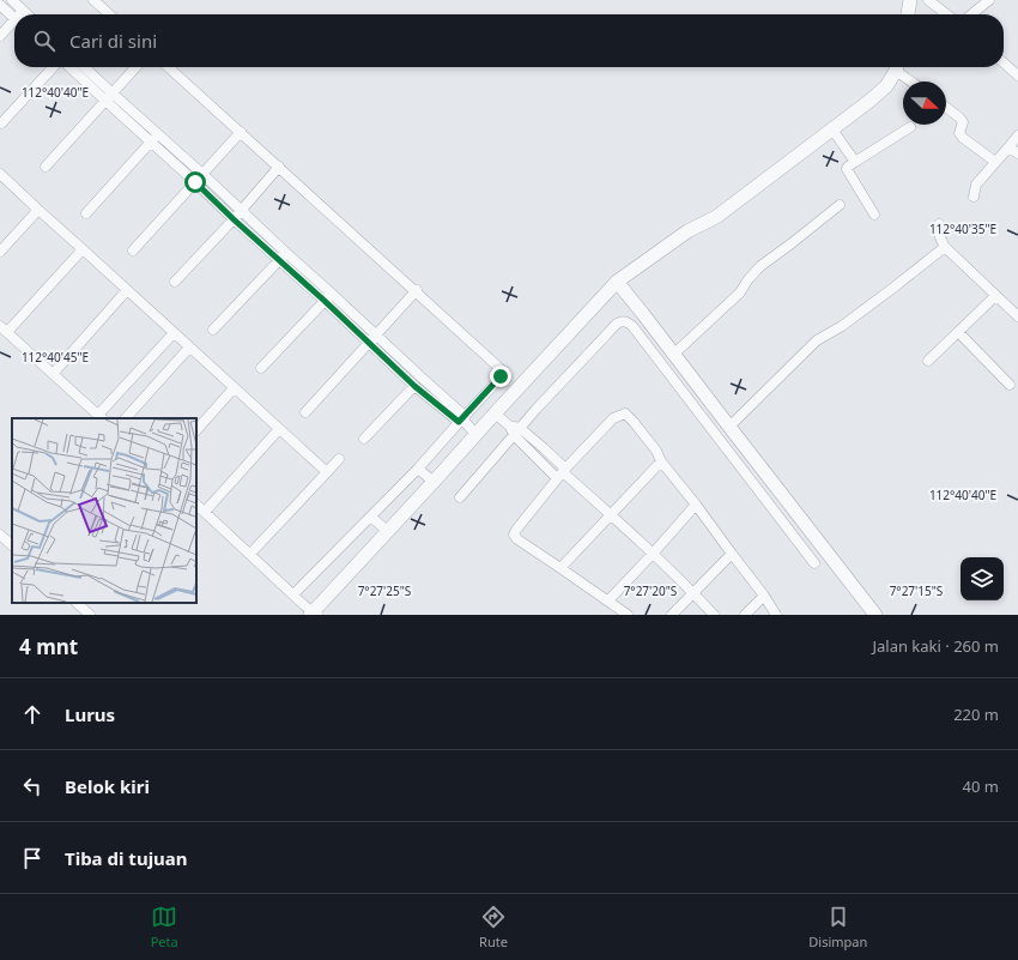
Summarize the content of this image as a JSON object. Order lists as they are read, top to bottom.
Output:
{
  "north": "right",
  "page": {
    "search": "Cari di sini",
    "heading": ["4 mnt", "Jalan kaki · 260 m"],
    "list": [
      ["Lurus", "220 m"],
      ["Belok kiri", "40 m"],
      "Tiba di tujuan"
    ],
    "nav": ["Peta", "Rute", "Disimpan"]
  },
  "coordinates": [
    "112°40'40\"E",
    "112°40'35\"E",
    "112°40'45\"E",
    "7°27'25\"S",
    "7°27'20\"S",
    "7°27'15\"S"
  ]
}
